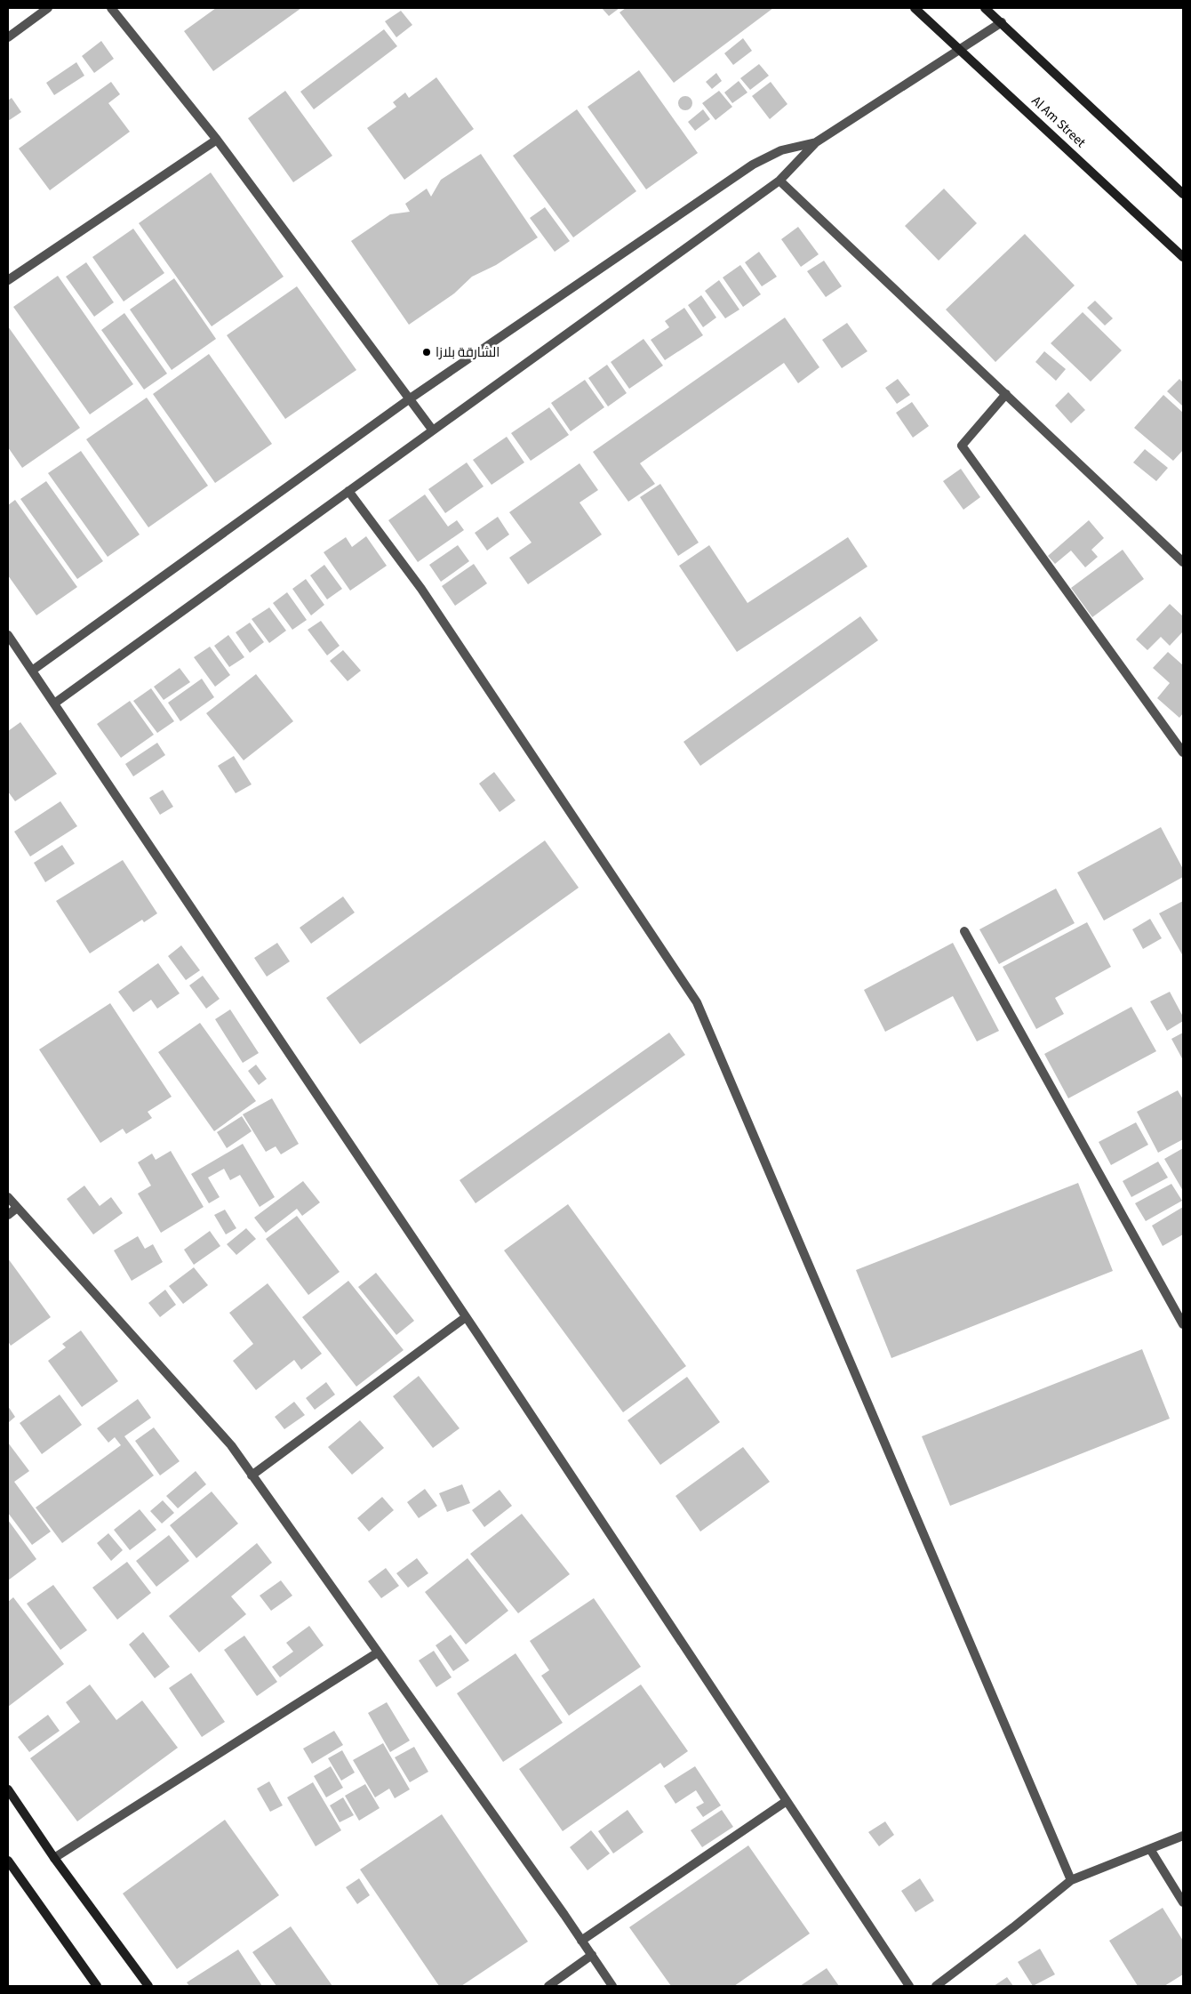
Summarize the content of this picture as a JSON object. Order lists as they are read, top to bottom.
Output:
{
  "streets": {
    "main road": ["Al Am Street"]
  },
  "places": ["الشارقة بلازا"]
}
